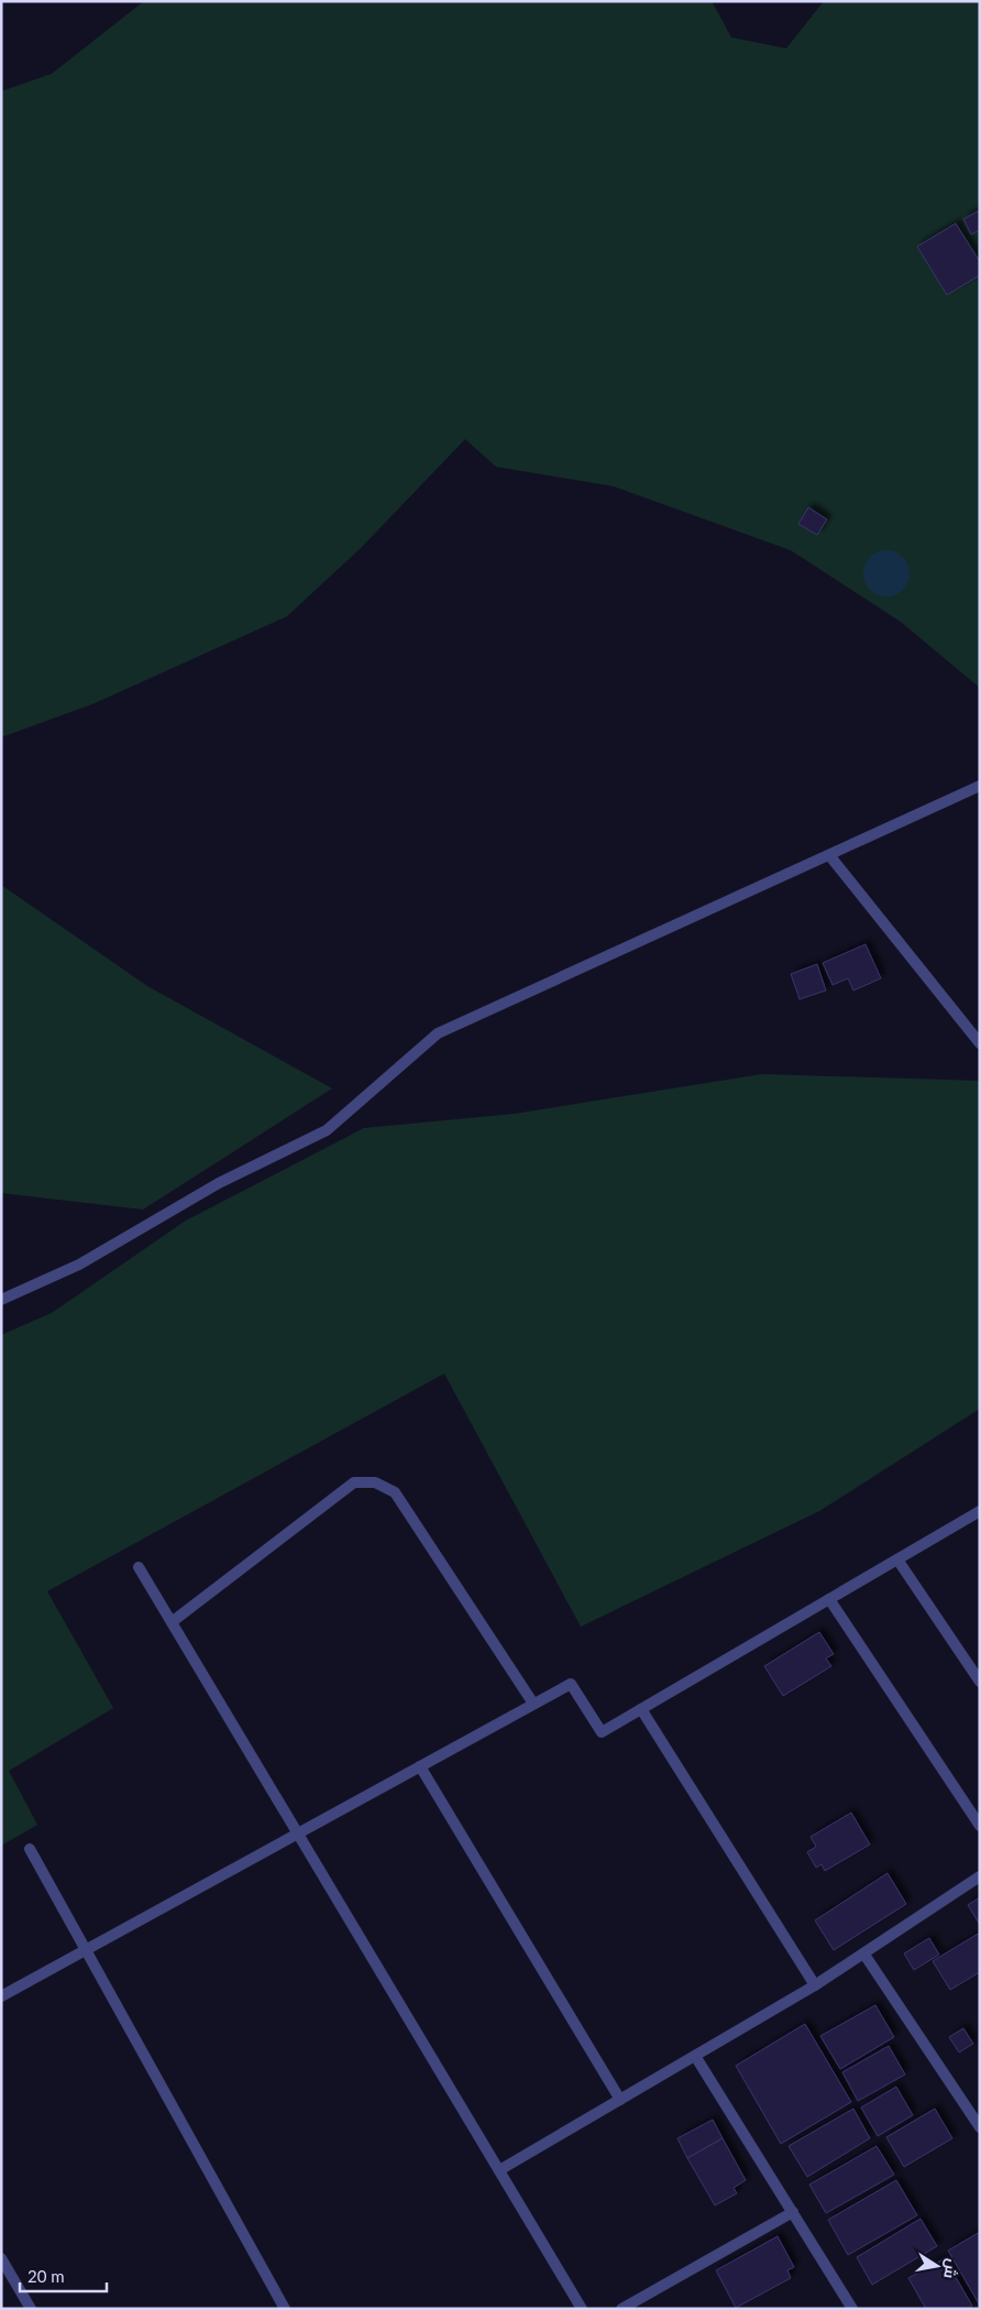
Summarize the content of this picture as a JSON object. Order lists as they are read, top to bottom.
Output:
{
  "scale_bar": "20 m",
  "north": "right"
}
